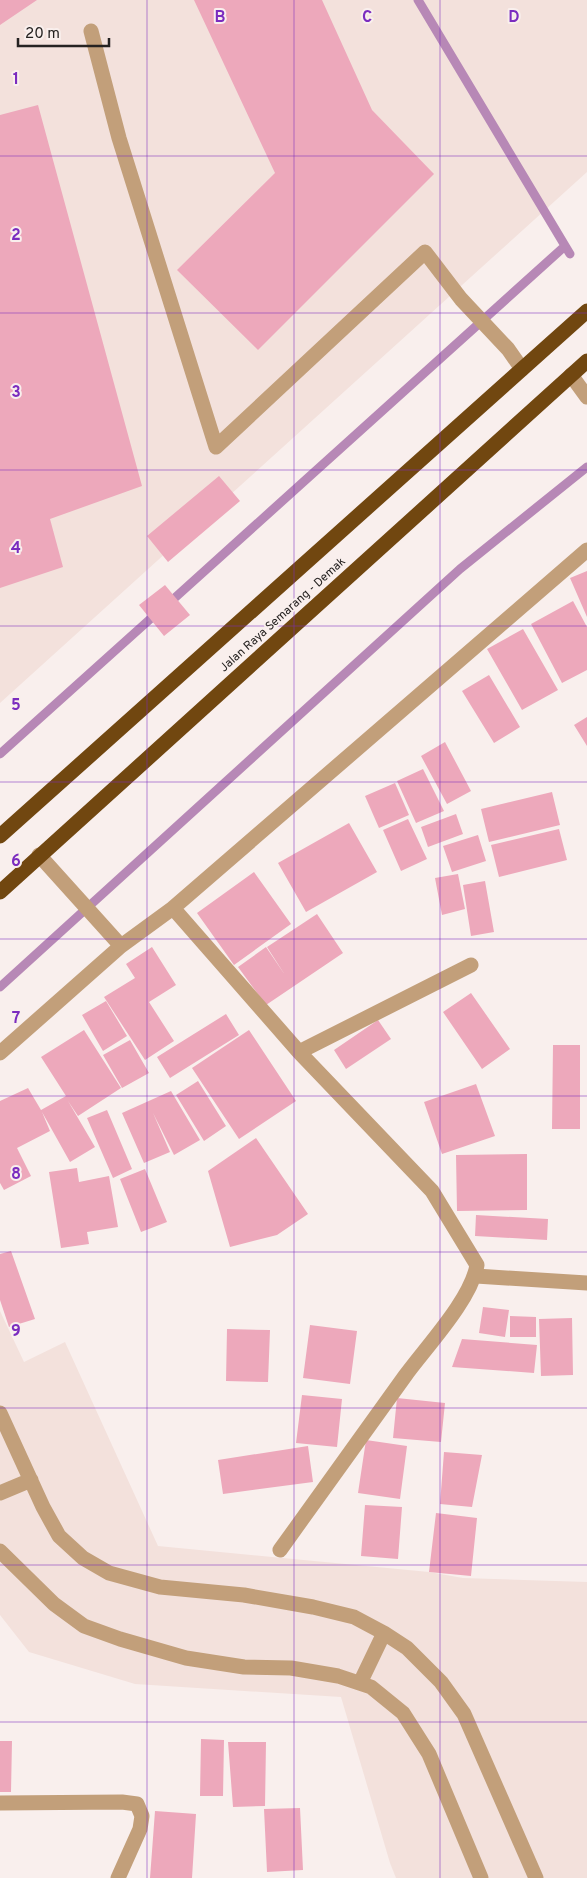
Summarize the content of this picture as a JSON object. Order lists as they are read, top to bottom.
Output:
{
  "streets": {
    "highway": ["Jalan Raya Semarang - Demak"]
  },
  "scale_bar": "20 m",
  "grid": {
    "columns": ["B", "C", "D"],
    "rows": [
      "1",
      "2",
      "3",
      "4",
      "5",
      "6",
      "7",
      "8",
      "9"
    ]
  }
}
